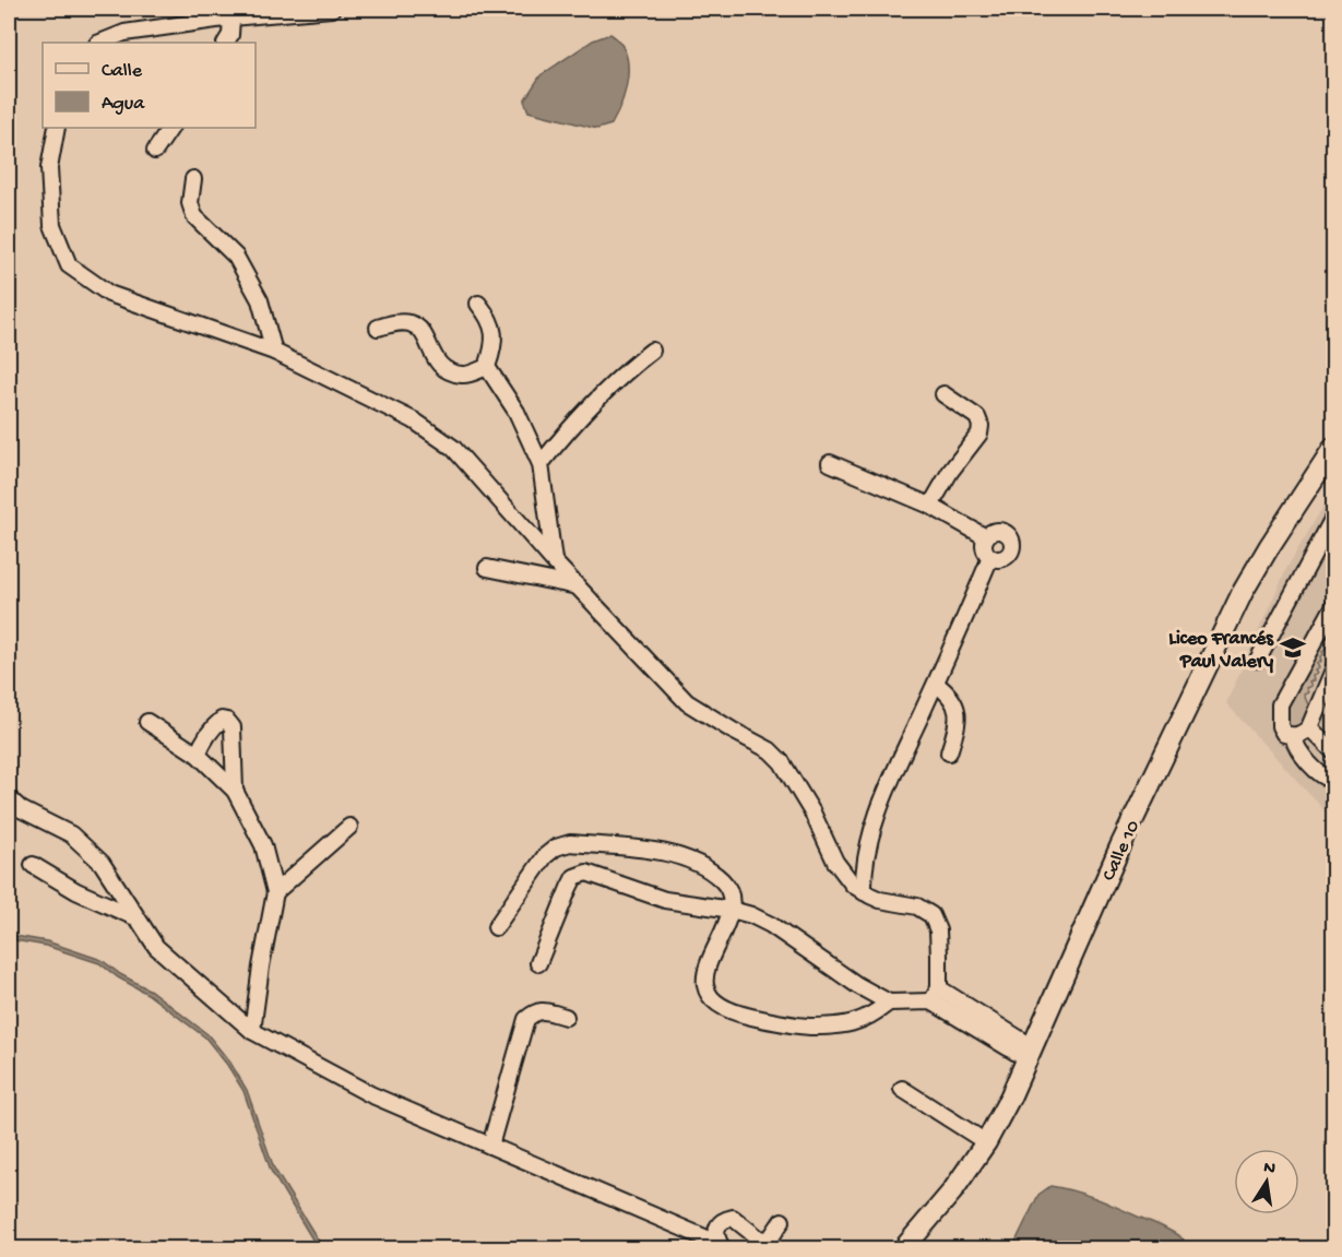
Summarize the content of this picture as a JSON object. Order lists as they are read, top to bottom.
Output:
{
  "streets": {
    "main road": ["Calle 10"]
  },
  "places": {
    "school or university": ["Liceo Francés Paul Valery"]
  },
  "legend": ["Calle", "Agua"],
  "north": "top"
}
